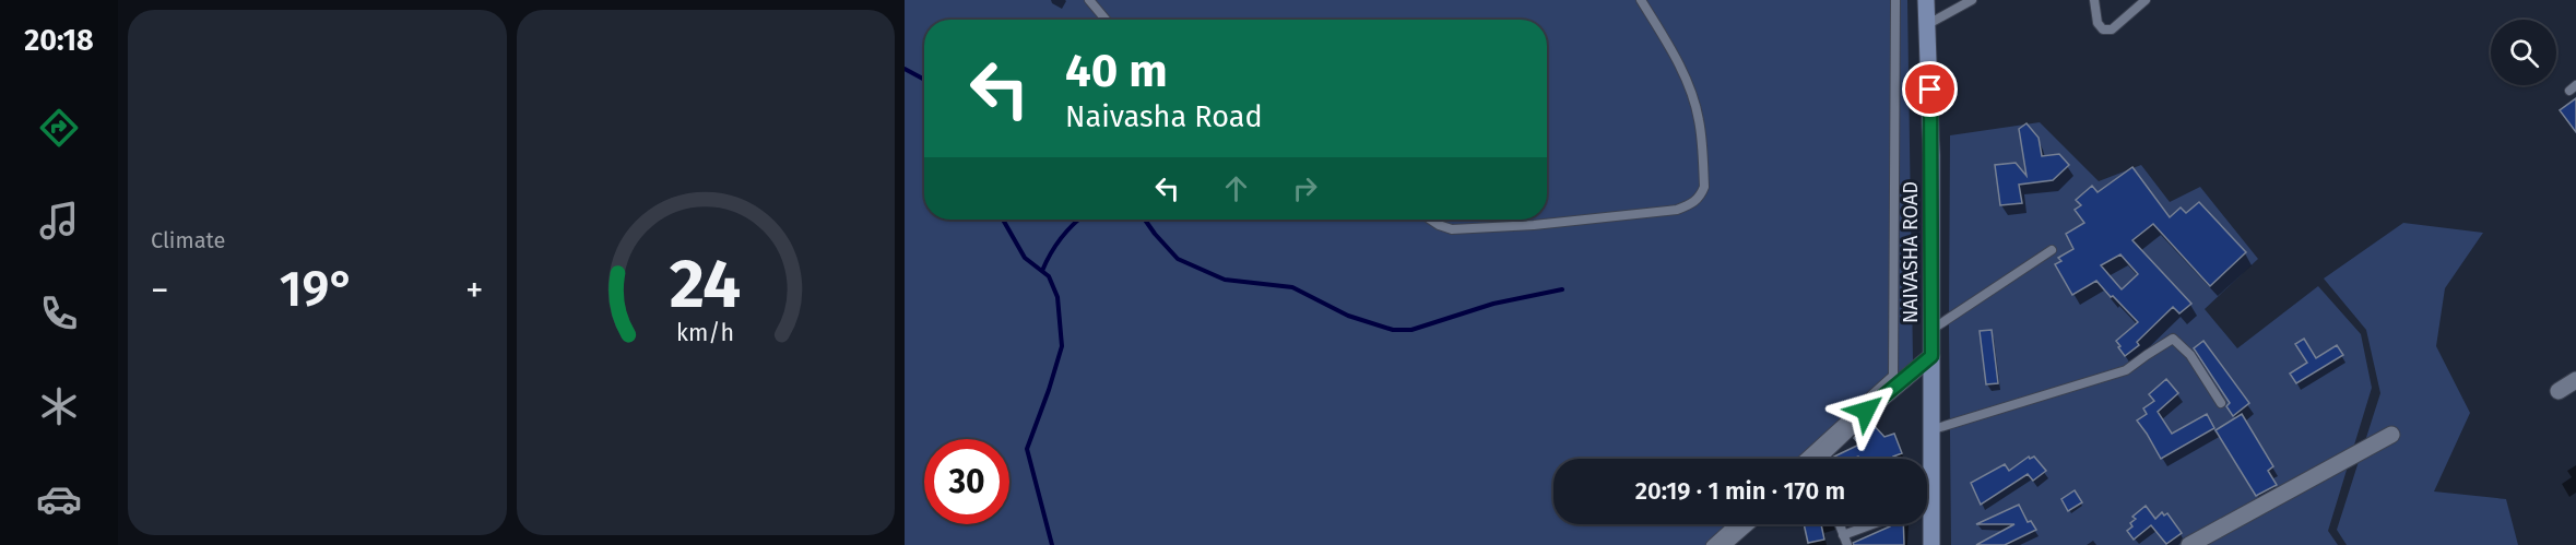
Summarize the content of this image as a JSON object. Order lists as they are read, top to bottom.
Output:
{
  "streets": {
    "main road": ["NAIVASHA ROAD"]
  },
  "page": {
    "tabs": "20:18",
    "tile": "Climate",
    "turn": ["40 m", "Naivasha Road"],
    "heat": ["−", "19°", "+"],
    "limit": "30",
    "trip": "20:19 · 1 min · 170 m",
    "gauge": ["24", "km/h"]
  }
}
